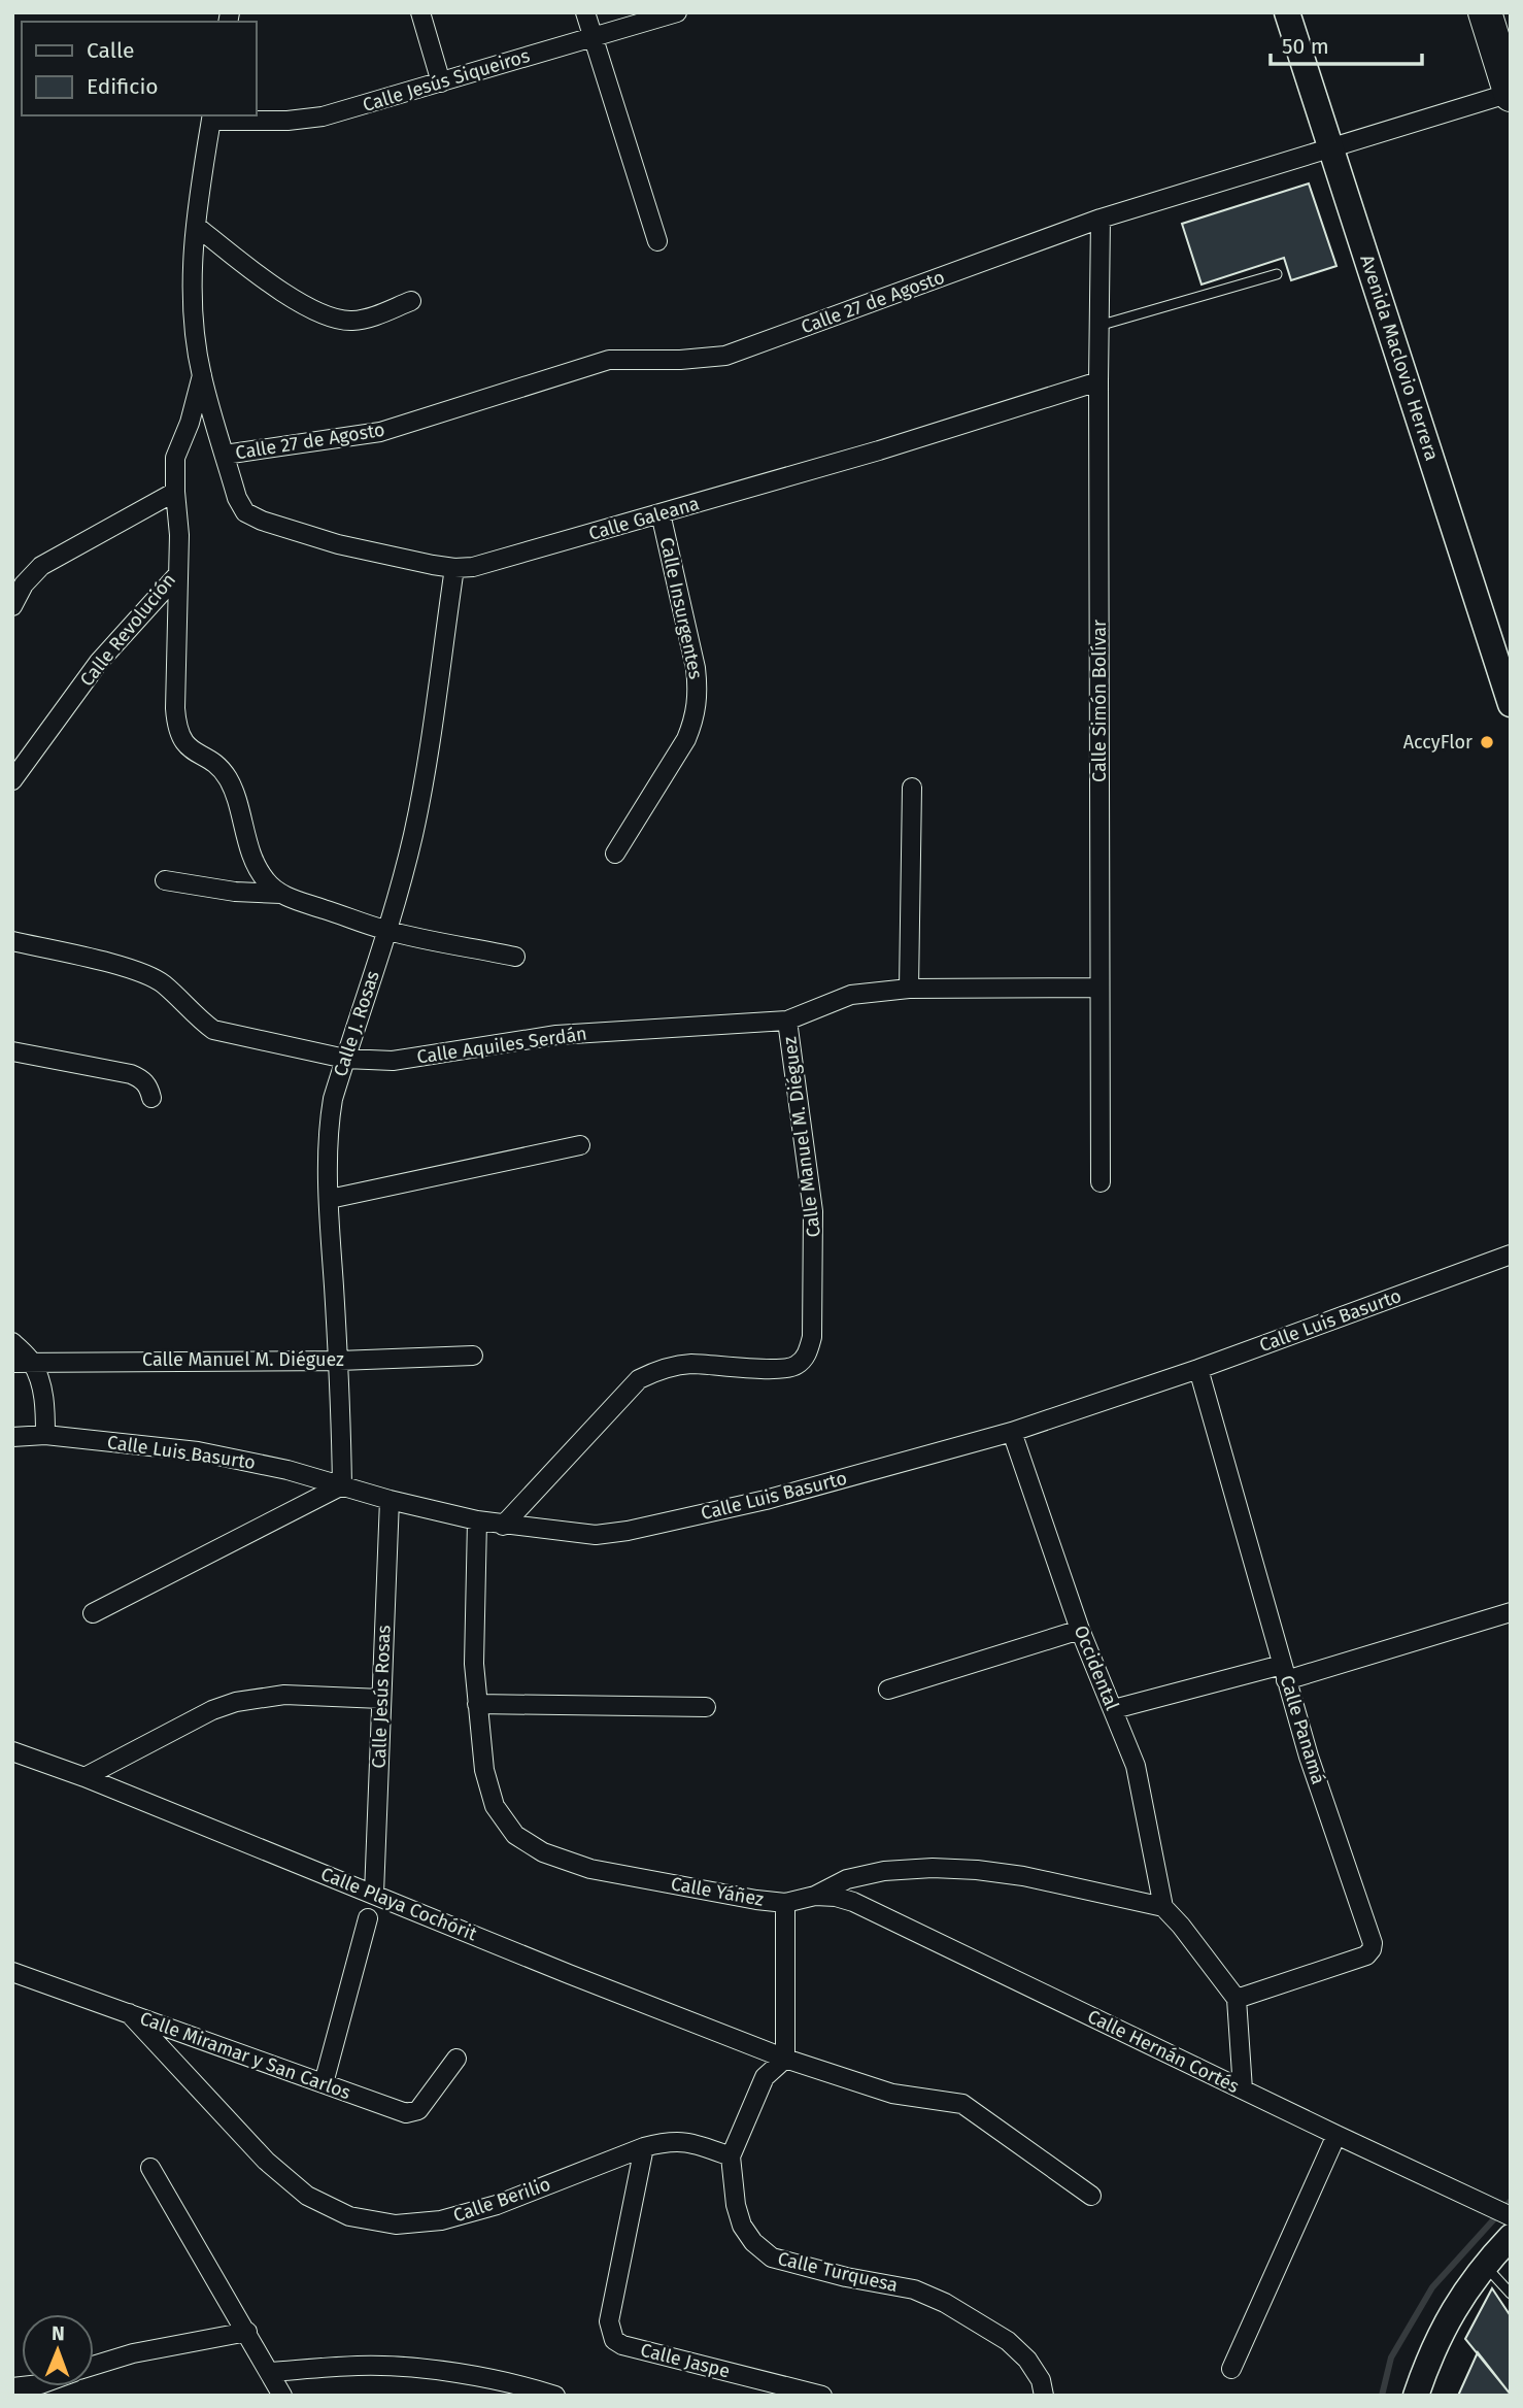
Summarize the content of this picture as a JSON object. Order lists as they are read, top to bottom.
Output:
{
  "streets": {
    "street": [
      "Calle Jesús Siqueiros",
      "Calle 27 de Agosto",
      "Avenida Maclovio Herrera",
      "Calle Galeana",
      "Calle Insurgentes",
      "Calle Revolución",
      "Calle Simón Bolívar",
      "Calle J. Rosas",
      "Calle Aquiles Serdán",
      "Calle Manuel M. Diéguez",
      "Calle Luis Basurto",
      "Occidental",
      "Calle Jesús Rosas",
      "Calle Panamá",
      "Calle Yáñez",
      "Calle Playa Cochórit",
      "Calle Hernán Cortés",
      "Calle Miramar y San Carlos",
      "Calle Berilio",
      "Calle Turquesa",
      "Calle Jaspe"
    ]
  },
  "crossings": [
    ["Calle Jesús Siqueiros", "Calle Revolución"],
    ["Calle 27 de Agosto", "Avenida Maclovio Herrera"],
    ["Calle 27 de Agosto", "Calle Galeana"],
    ["Calle 27 de Agosto", "Calle Revolución"],
    ["Calle 27 de Agosto", "Calle Simón Bolívar"],
    ["Calle Galeana", "Calle Insurgentes"],
    ["Calle Galeana", "Calle Revolución"],
    ["Calle Galeana", "Calle Simón Bolívar"],
    ["Calle Galeana", "Calle J. Rosas"],
    ["Calle Simón Bolívar", "Calle Aquiles Serdán"],
    ["Calle J. Rosas", "Calle Aquiles Serdán"],
    ["Calle J. Rosas", "Calle Manuel M. Diéguez"],
    ["Calle J. Rosas", "Calle Luis Basurto"],
    ["Calle Aquiles Serdán", "Calle Manuel M. Diéguez"],
    ["Calle Manuel M. Diéguez", "Calle Luis Basurto"],
    ["Calle Luis Basurto", "Occidental"],
    ["Calle Luis Basurto", "Calle Jesús Rosas"],
    ["Calle Luis Basurto", "Calle Panamá"],
    ["Calle Luis Basurto", "Calle Yáñez"],
    ["Occidental", "Calle Yáñez"],
    ["Calle Jesús Rosas", "Calle Playa Cochórit"],
    ["Calle Yáñez", "Calle Hernán Cortés"],
    ["Calle Playa Cochórit", "Calle Turquesa"],
    ["Calle Miramar y San Carlos", "Calle Berilio"],
    ["Calle Berilio", "Calle Turquesa"],
    ["Calle Berilio", "Calle Jaspe"]
  ],
  "places": ["AccyFlor"],
  "legend": ["Calle", "Edificio"],
  "scale_bar": "50 m",
  "north": "top"
}
